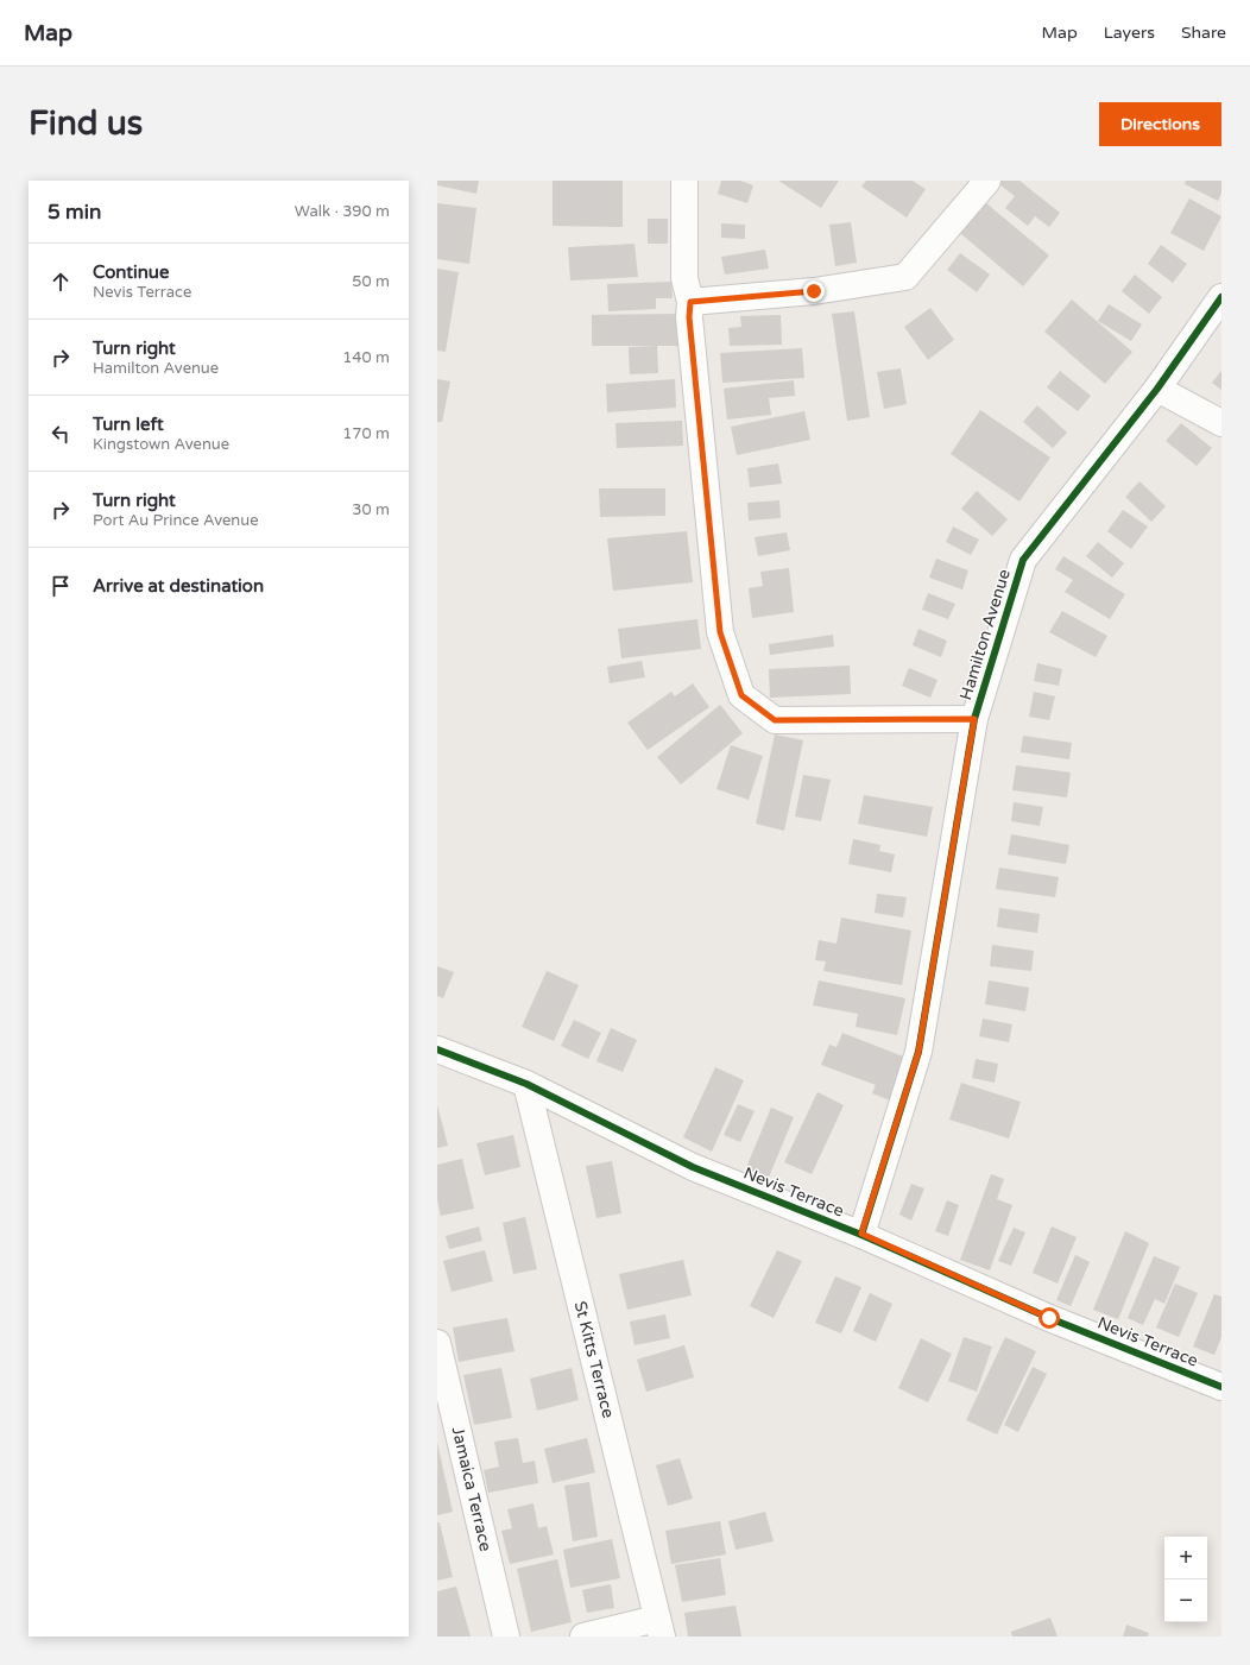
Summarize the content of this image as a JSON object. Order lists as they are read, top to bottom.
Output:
{
  "streets": {
    "street": [
      "Hamilton Avenue",
      "Nevis Terrace",
      "St Kitts Terrace",
      "Jamaica Terrace"
    ]
  },
  "crossings": [
    ["Hamilton Avenue", "Nevis Terrace"],
    ["Nevis Terrace", "St Kitts Terrace"]
  ],
  "page": {
    "header": "Map",
    "nav": ["Map", "Layers", "Share"],
    "buttons": "Directions",
    "title": "Find us",
    "heading": ["5 min", "Walk · 390 m"],
    "list": [
      ["Continue", "Nevis Terrace", "50 m"],
      ["Turn right", "Hamilton Avenue", "140 m"],
      ["Turn left", "Kingstown Avenue", "170 m"],
      ["Turn right", "Port Au Prince Avenue", "30 m"],
      "Arrive at destination"
    ],
    "map_buttons": ["+", "−"]
  }
}
